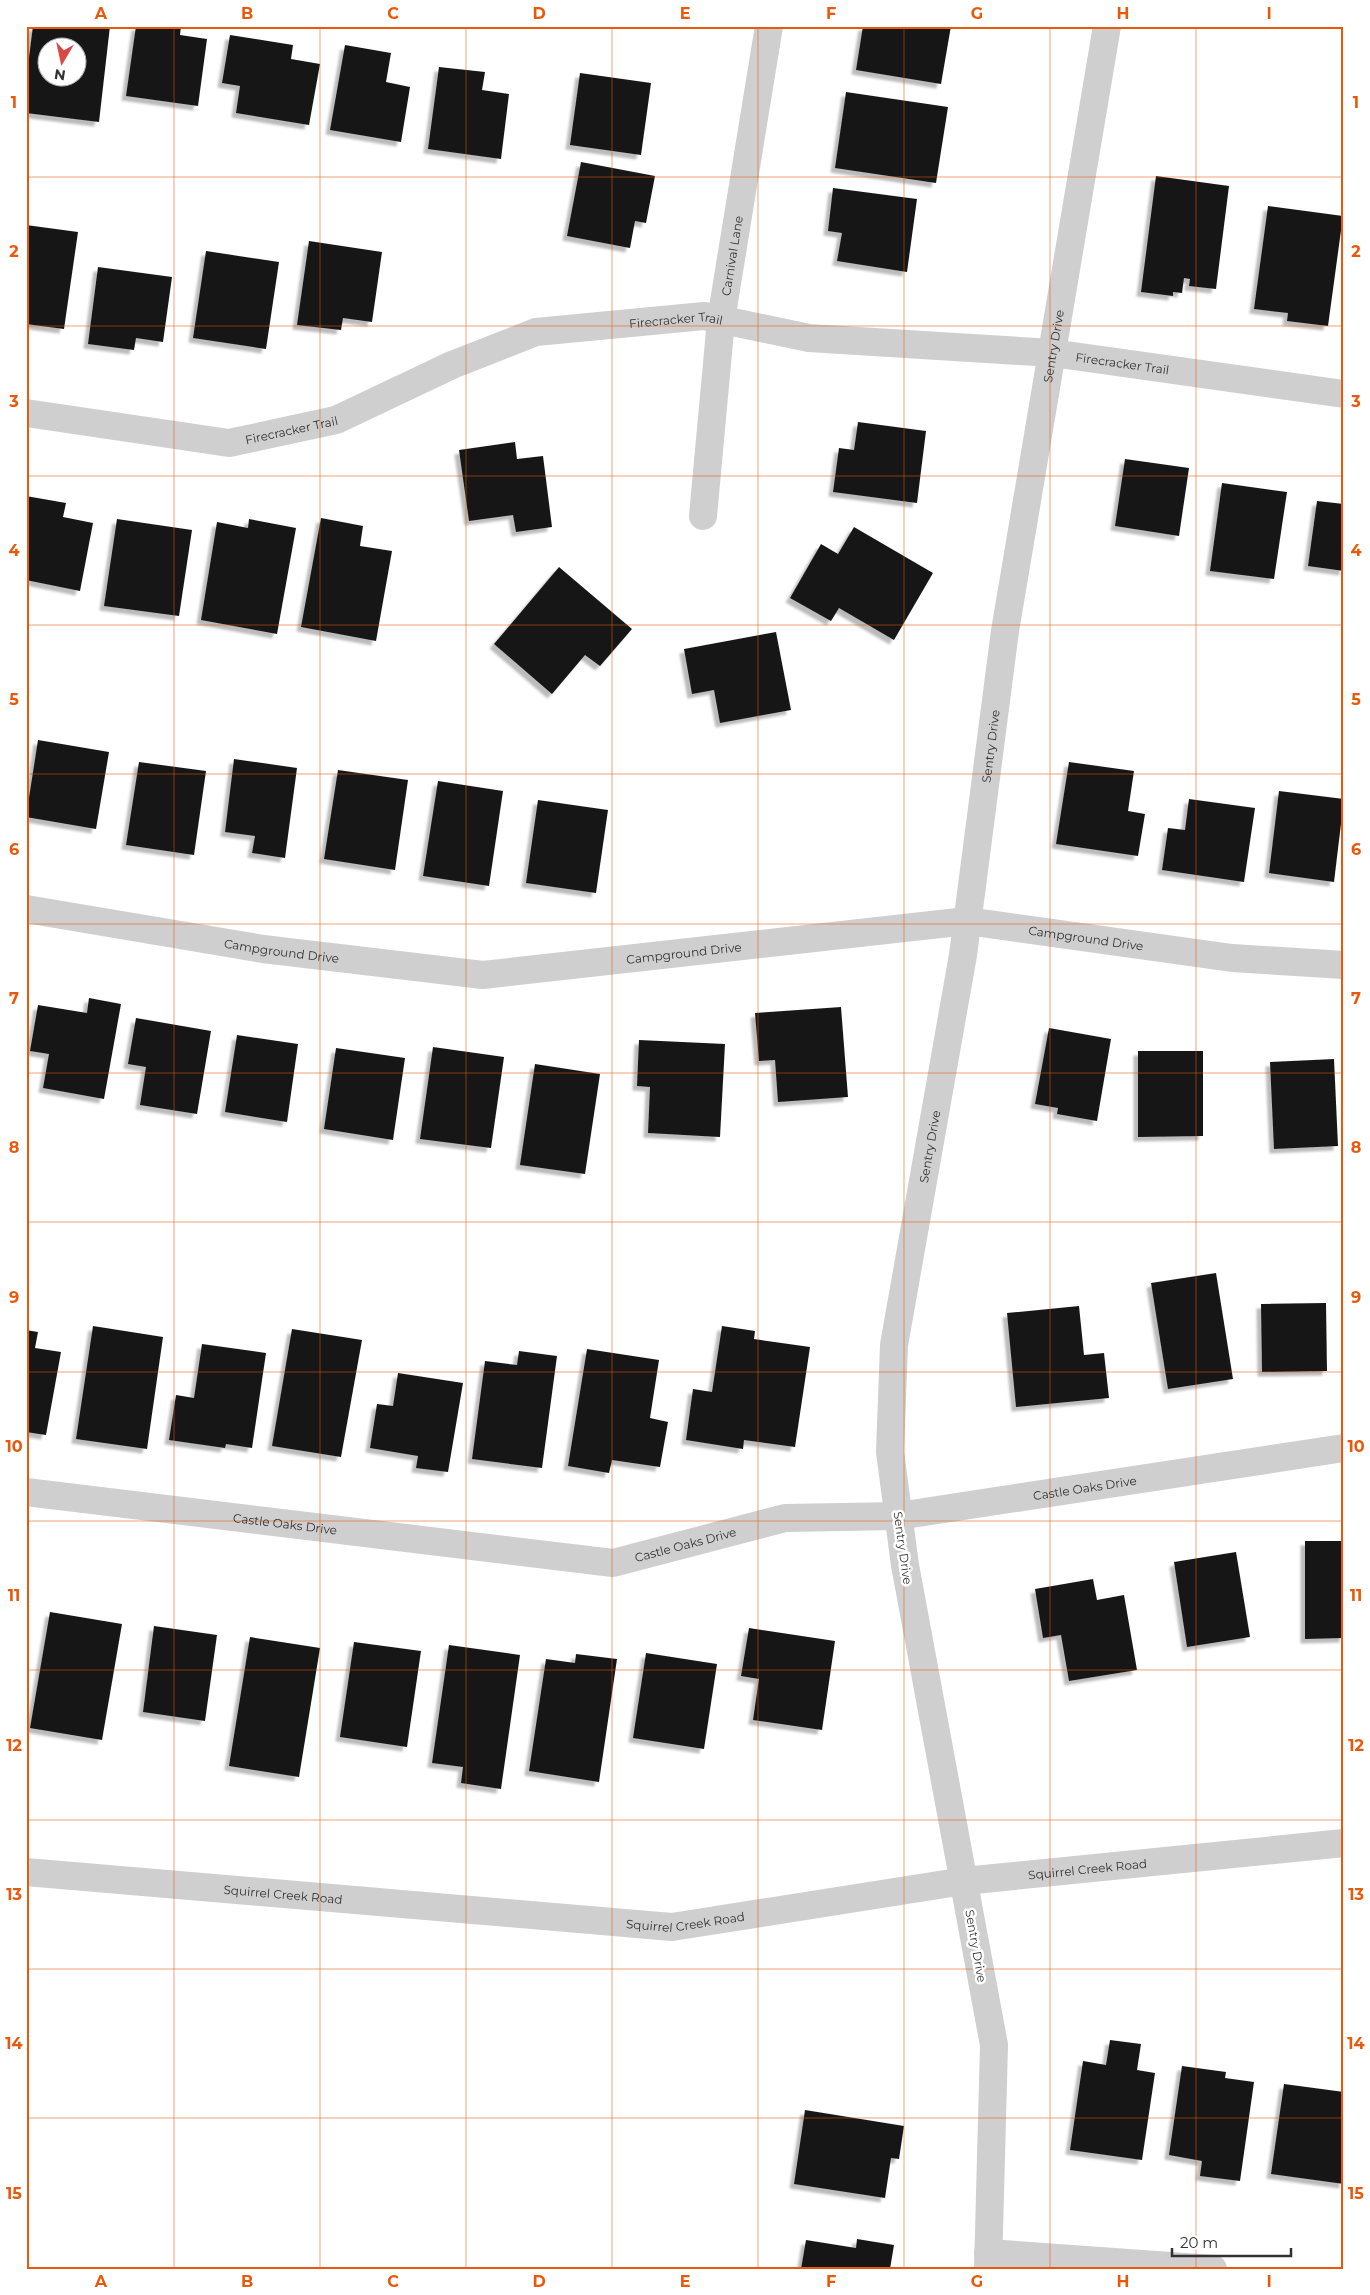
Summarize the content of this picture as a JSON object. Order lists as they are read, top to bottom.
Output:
{
  "streets": {
    "street": [
      "Carnival Lane",
      "Firecracker Trail",
      "Sentry Drive",
      "Campground Drive",
      "Castle Oaks Drive",
      "Squirrel Creek Road"
    ]
  },
  "crossings": [
    ["Carnival Lane", "Firecracker Trail"],
    ["Firecracker Trail", "Sentry Drive"],
    ["Sentry Drive", "Campground Drive"],
    ["Sentry Drive", "Castle Oaks Drive"],
    ["Sentry Drive", "Squirrel Creek Road"]
  ],
  "scale_bar": "20 m",
  "north": "bottom",
  "grid": {
    "columns": [
      "A",
      "B",
      "C",
      "D",
      "E",
      "F",
      "G",
      "H",
      "I"
    ],
    "rows": [
      "1",
      "2",
      "3",
      "4",
      "5",
      "6",
      "7",
      "8",
      "9",
      "10",
      "11",
      "12",
      "13",
      "14",
      "15"
    ]
  }
}
